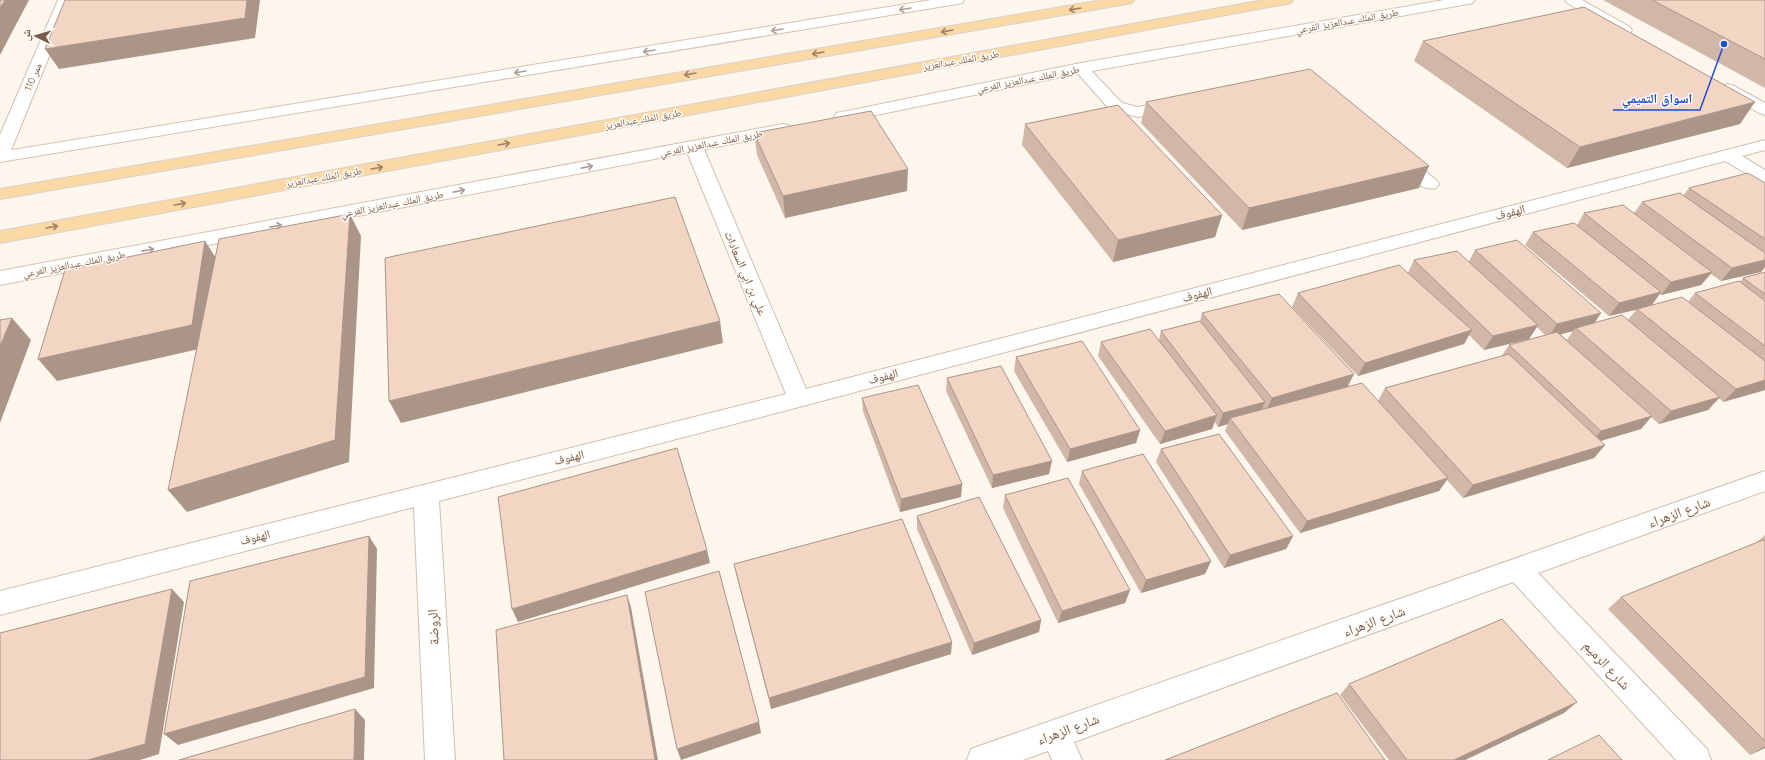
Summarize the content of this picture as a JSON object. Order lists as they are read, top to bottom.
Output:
{
  "streets": {
    "main road": ["طريق الملك عبدالعزيز"],
    "street": [
      "طريق الملك عبدالعزيز الفرعي",
      "110 ممر",
      "الهفوف",
      "علي بن ابي السعادات",
      "شارع الزهراء",
      "الروضة",
      "شارع الرميم"
    ]
  },
  "crossings": [
    ["طريق الملك عبدالعزيز الفرعي", "علي بن ابي السعادات"],
    ["الهفوف", "علي بن ابي السعادات"],
    ["الهفوف", "الروضة"],
    ["شارع الزهراء", "شارع الرميم"]
  ],
  "places": ["اسواق التميمي"],
  "north": "left"
}
